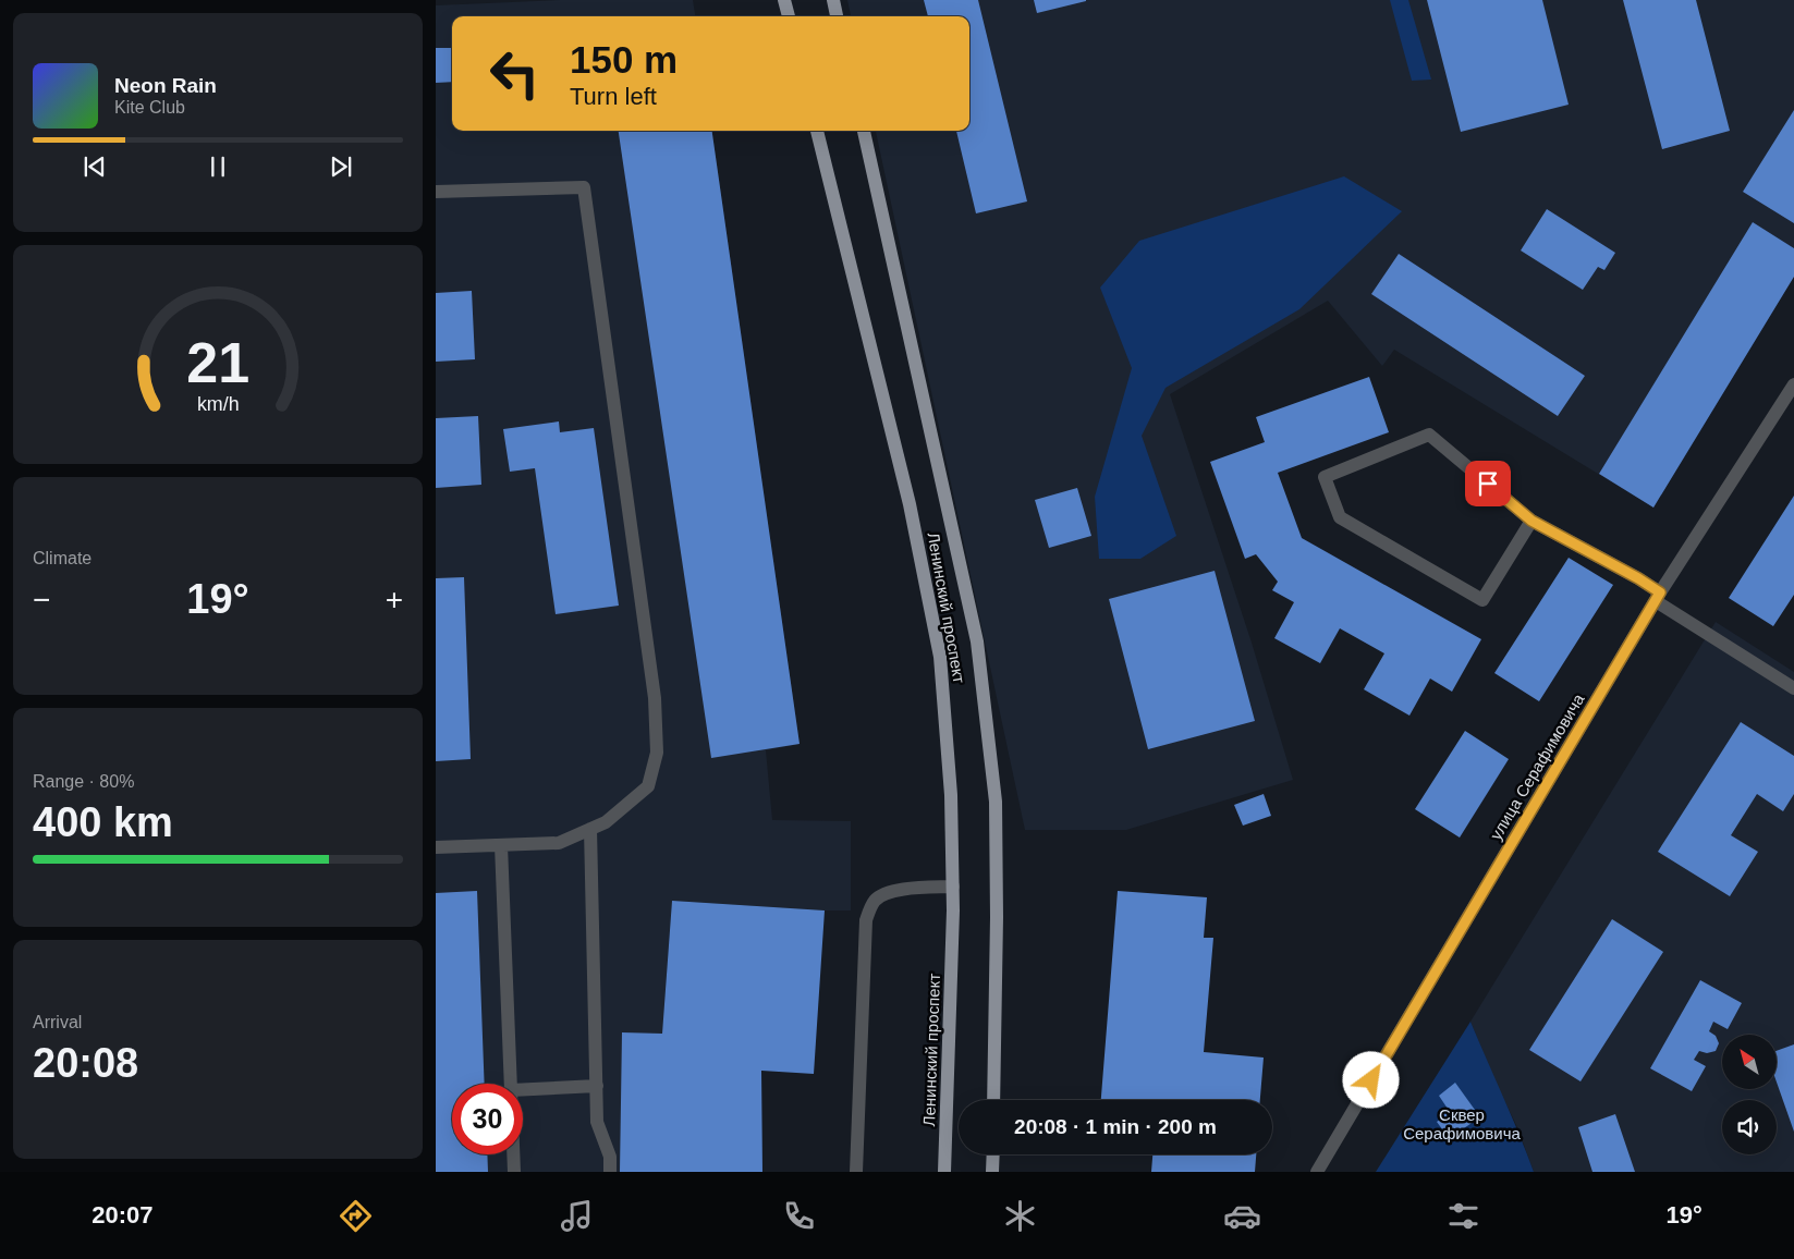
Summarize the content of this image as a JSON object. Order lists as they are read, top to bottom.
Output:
{
  "streets": {
    "main road": ["Ленинский проспект"],
    "street": ["улица Серафимовича"]
  },
  "parks": ["Сквер Серафимовича"],
  "north": "top left",
  "page": {
    "turn": ["150 m", "Turn left"],
    "song": ["Neon Rain", "Kite Club"],
    "tile": [
      "Climate",
      ["Range · 80%", "400 km"],
      ["Arrival", "20:08"]
    ],
    "heat": ["−", "19°", "+"],
    "limit": "30",
    "trip": "20:08 · 1 min · 200 m",
    "tabs": ["20:07", "19°"],
    "gauge": ["21", "km/h"]
  }
}
